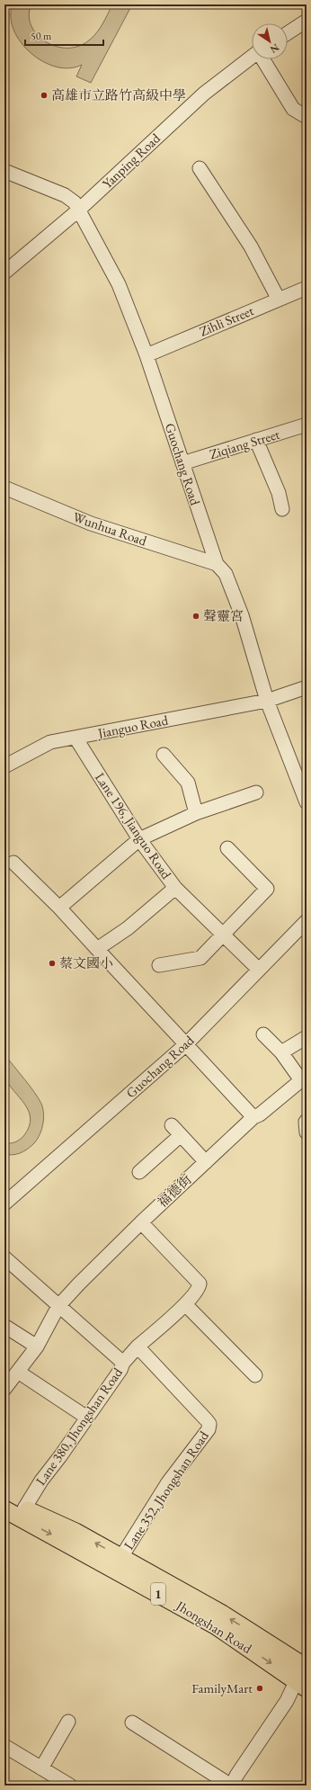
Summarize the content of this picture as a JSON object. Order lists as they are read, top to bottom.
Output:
{
  "streets": {
    "main road": ["1", "Jhongshan Road"],
    "street": [
      "Yanping Road",
      "Zihli Street",
      "Ziqiang Street",
      "Guochang Road",
      "Wunhua Road",
      "Jianguo Road",
      "Lane 196, Jianguo Road",
      "福德街",
      "Lane 380, Jhongshan Road",
      "Lane 352, Jhongshan Road"
    ]
  },
  "crossings": [
    ["Yanping Road", "Guochang Road"],
    ["Zihli Street", "Guochang Road"],
    ["Ziqiang Street", "Guochang Road"],
    ["Guochang Road", "Wunhua Road"],
    ["Guochang Road", "Jianguo Road"],
    ["Guochang Road", "Lane 196, Jianguo Road"],
    ["Jianguo Road", "Lane 196, Jianguo Road"],
    ["Lane 380, Jhongshan Road", "Lane 352, Jhongshan Road"],
    ["Lane 380, Jhongshan Road", "Jhongshan Road"],
    ["Lane 352, Jhongshan Road", "Jhongshan Road"]
  ],
  "places": [
    "高雄市立路竹高級中學",
    "聲靈宮",
    "蔡文國小",
    "FamilyMart"
  ],
  "scale_bar": "50 m",
  "north": "bottom right"
}
